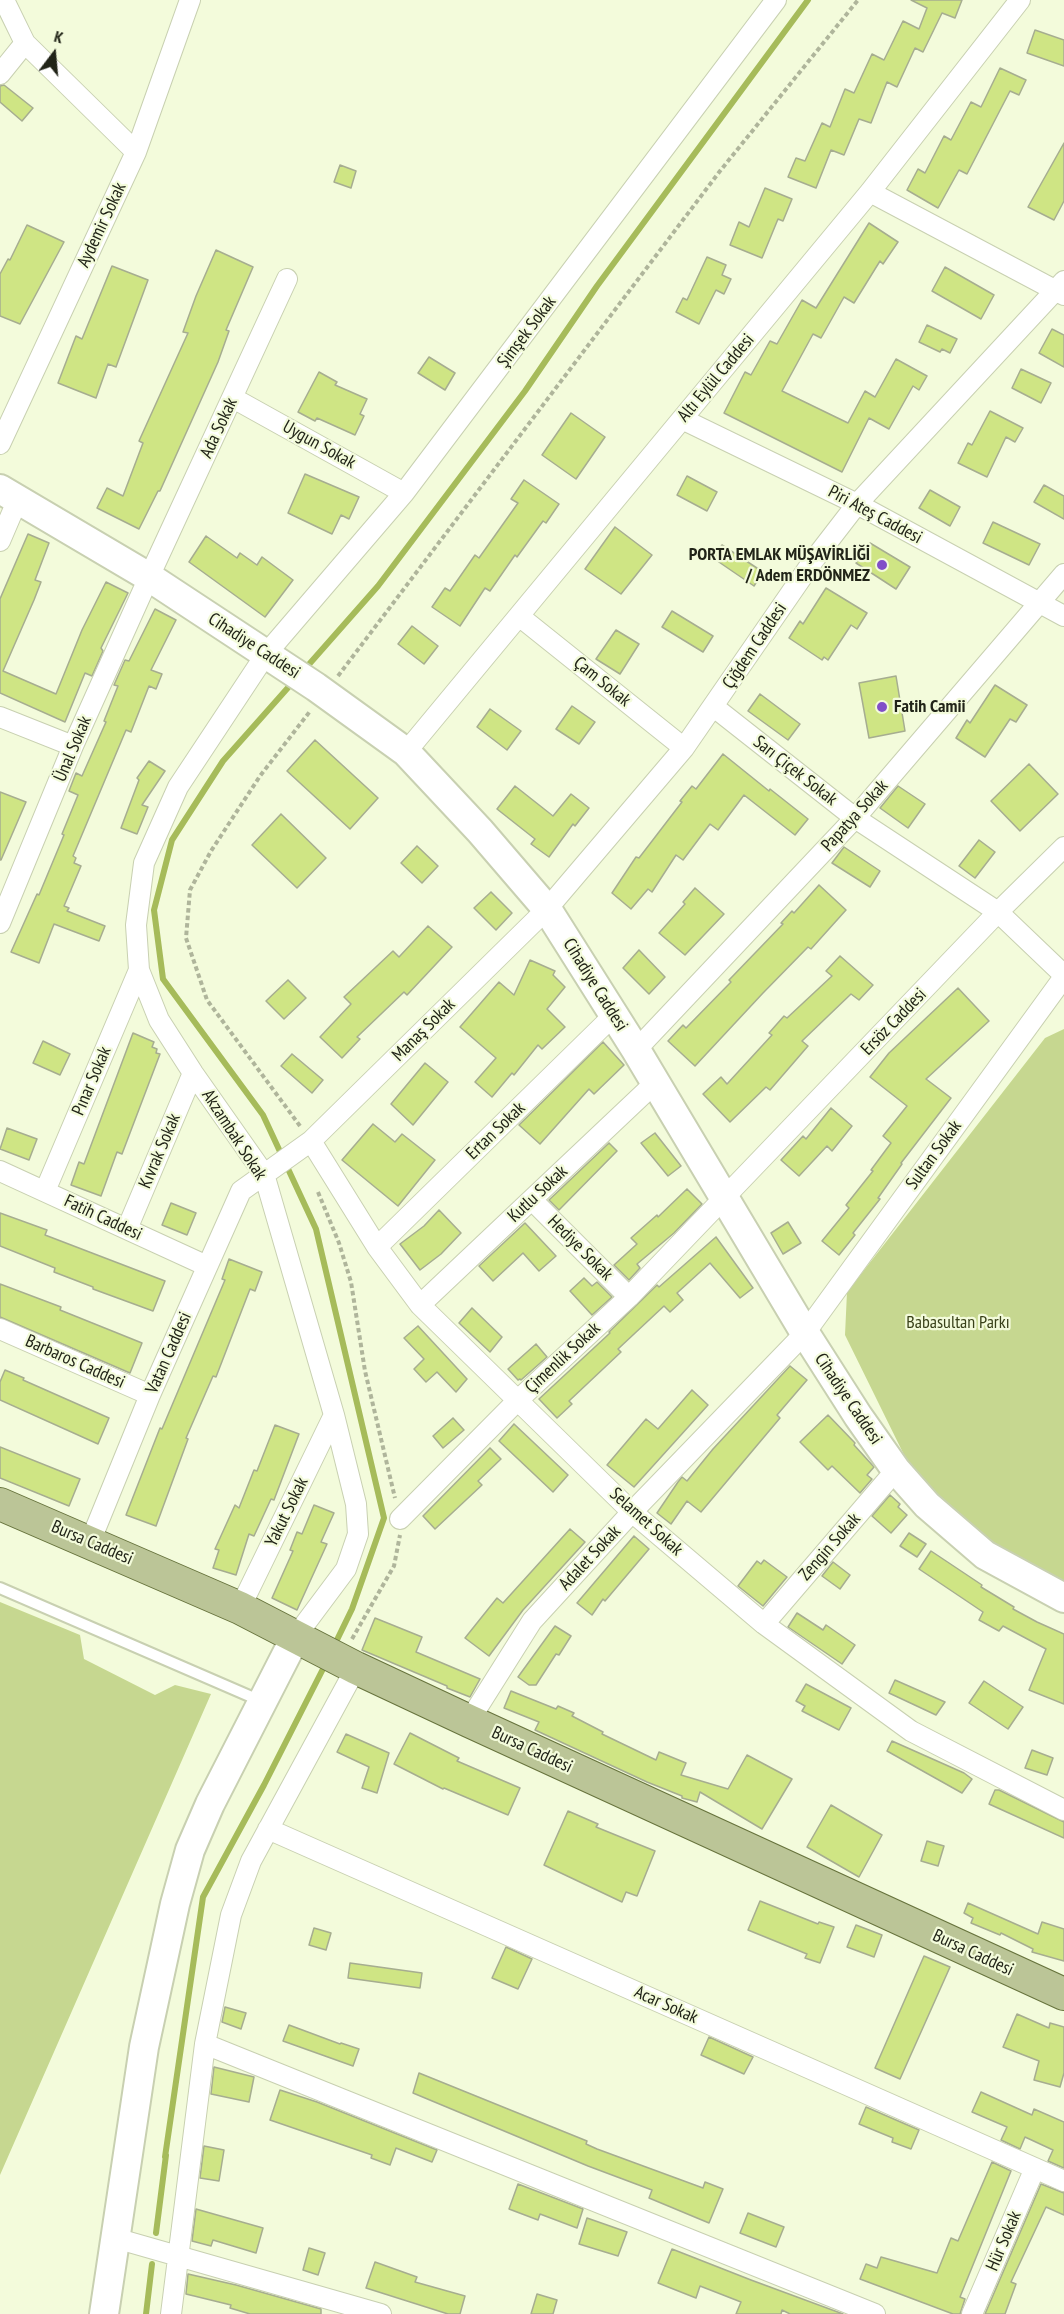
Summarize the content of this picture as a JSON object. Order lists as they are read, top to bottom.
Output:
{
  "streets": {
    "main road": ["Bursa Caddesi"],
    "street": [
      "Aydemir Sokak",
      "Şimşek Sokak",
      "Altı Eylül Caddesi",
      "Ada Sokak",
      "Uygun Sokak",
      "Piri Ateş Caddesi",
      "Cihadiye Caddesi",
      "Çiğdem Caddesi",
      "Çam Sokak",
      "Ünal Sokak",
      "Sarı Çiçek Sokak",
      "Papatya Sokak",
      "Ersöz Caddesi",
      "Manaş Sokak",
      "Pınar Sokak",
      "Ertan Sokak",
      "Akzambak Sokak",
      "Kıvrak Sokak",
      "Sultan Sokak",
      "Kutlu Sokak",
      "Fatih Caddesi",
      "Hediye Sokak",
      "Vatan Caddesi",
      "Çimenlik Sokak",
      "Barbaros Caddesi",
      "Yakut Sokak",
      "Selamet Sokak",
      "Zengin Sokak",
      "Adalet Sokak",
      "Acar Sokak",
      "Hür Sokak"
    ]
  },
  "crossings": [
    ["Şimşek Sokak", "Uygun Sokak"],
    ["Şimşek Sokak", "Cihadiye Caddesi"],
    ["Şimşek Sokak", "Akzambak Sokak"],
    ["Altı Eylül Caddesi", "Piri Ateş Caddesi"],
    ["Altı Eylül Caddesi", "Cihadiye Caddesi"],
    ["Altı Eylül Caddesi", "Çam Sokak"],
    ["Ada Sokak", "Uygun Sokak"],
    ["Ada Sokak", "Cihadiye Caddesi"],
    ["Ada Sokak", "Ünal Sokak"],
    ["Piri Ateş Caddesi", "Çiğdem Caddesi"],
    ["Piri Ateş Caddesi", "Papatya Sokak"],
    ["Cihadiye Caddesi", "Çiğdem Caddesi"],
    ["Cihadiye Caddesi", "Ünal Sokak"],
    ["Cihadiye Caddesi", "Papatya Sokak"],
    ["Cihadiye Caddesi", "Ersöz Caddesi"],
    ["Cihadiye Caddesi", "Manaş Sokak"],
    ["Cihadiye Caddesi", "Ertan Sokak"],
    ["Cihadiye Caddesi", "Akzambak Sokak"],
    ["Cihadiye Caddesi", "Sultan Sokak"],
    ["Cihadiye Caddesi", "Kutlu Sokak"],
    ["Cihadiye Caddesi", "Çimenlik Sokak"],
    ["Cihadiye Caddesi", "Zengin Sokak"],
    ["Cihadiye Caddesi", "Adalet Sokak"],
    ["Çiğdem Caddesi", "Çam Sokak"],
    ["Çiğdem Caddesi", "Sarı Çiçek Sokak"],
    ["Çiğdem Caddesi", "Manaş Sokak"],
    ["Sarı Çiçek Sokak", "Papatya Sokak"],
    ["Sarı Çiçek Sokak", "Ersöz Caddesi"],
    ["Sarı Çiçek Sokak", "Sultan Sokak"],
    ["Ersöz Caddesi", "Çimenlik Sokak"],
    ["Manaş Sokak", "Akzambak Sokak"],
    ["Manaş Sokak", "Vatan Caddesi"],
    ["Manaş Sokak", "Selamet Sokak"],
    ["Pınar Sokak", "Akzambak Sokak"],
    ["Pınar Sokak", "Fatih Caddesi"],
    ["Ertan Sokak", "Selamet Sokak"],
    ["Akzambak Sokak", "Kıvrak Sokak"],
    ["Akzambak Sokak", "Vatan Caddesi"],
    ["Akzambak Sokak", "Yakut Sokak"],
    ["Akzambak Sokak", "Bursa Caddesi"],
    ["Kıvrak Sokak", "Fatih Caddesi"],
    ["Sultan Sokak", "Adalet Sokak"],
    ["Kutlu Sokak", "Hediye Sokak"],
    ["Kutlu Sokak", "Selamet Sokak"],
    ["Fatih Caddesi", "Vatan Caddesi"],
    ["Hediye Sokak", "Çimenlik Sokak"],
    ["Vatan Caddesi", "Barbaros Caddesi"],
    ["Vatan Caddesi", "Bursa Caddesi"],
    ["Çimenlik Sokak", "Selamet Sokak"],
    ["Yakut Sokak", "Bursa Caddesi"],
    ["Selamet Sokak", "Zengin Sokak"],
    ["Selamet Sokak", "Adalet Sokak"],
    ["Bursa Caddesi", "Adalet Sokak"],
    ["Acar Sokak", "Hür Sokak"]
  ],
  "parks": ["Babasultan Parkı"],
  "places": ["PORTA EMLAK MÜŞAVİRLİĞİ / Adem ERDÖNMEZ", "Fatih Camii"],
  "north": "top"
}
